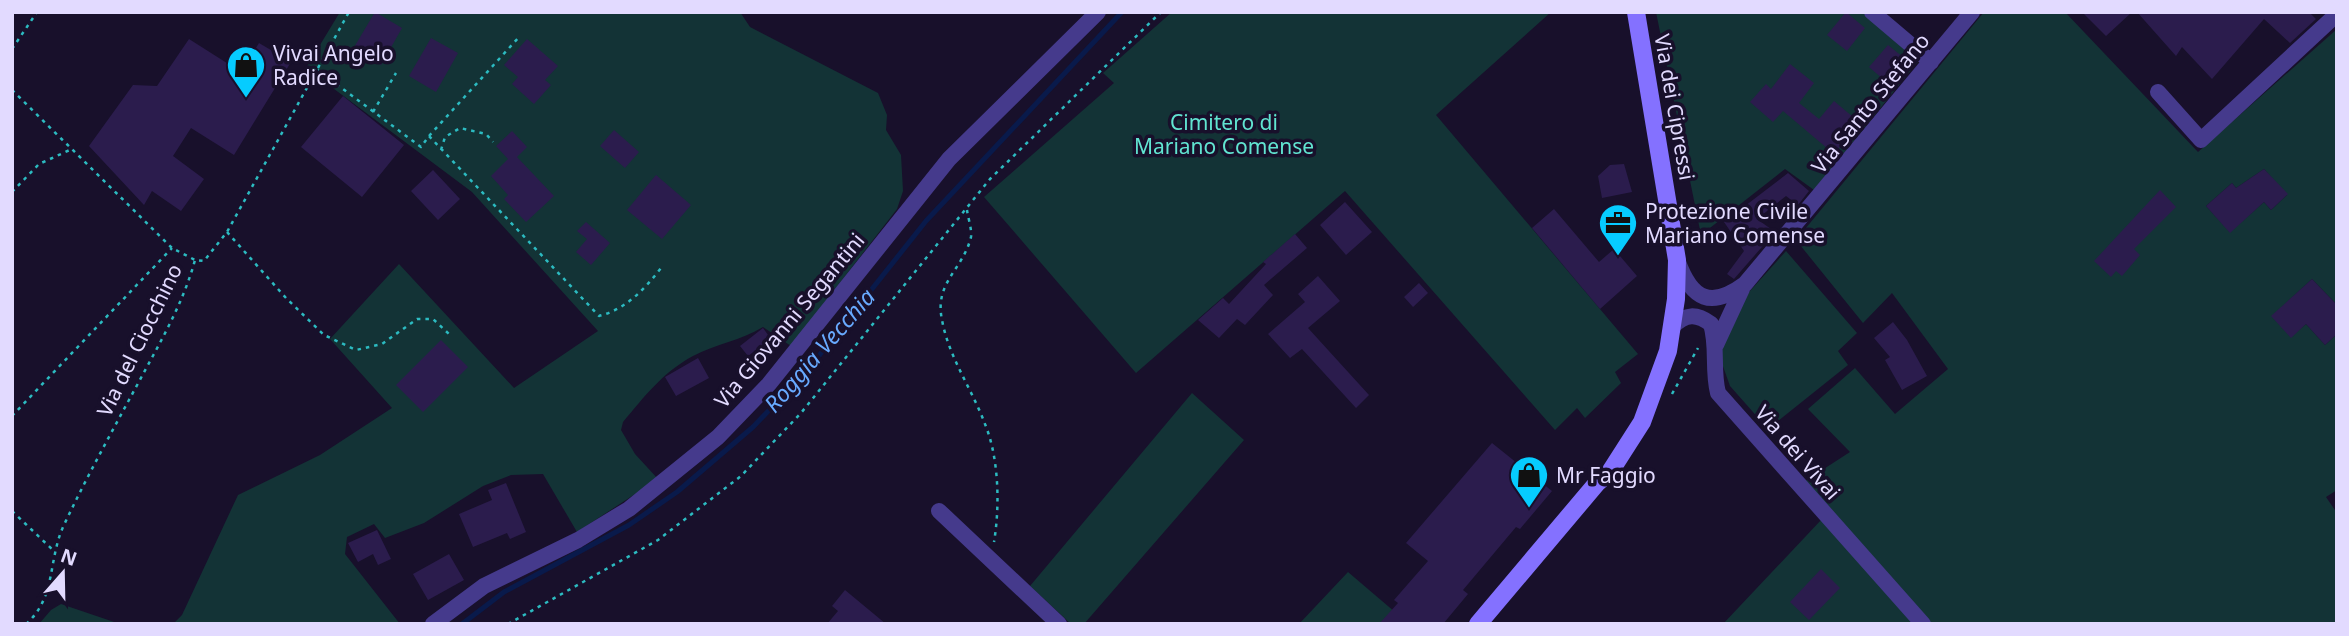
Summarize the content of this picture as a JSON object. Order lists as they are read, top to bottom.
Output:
{
  "streets": {
    "main road": ["Via dei Cipressi"],
    "street": ["Via Santo Stefano", "Via Giovanni Segantini", "Via dei Vivai"],
    "path": ["Via del Ciocchino"]
  },
  "crossings": [
    ["Via Santo Stefano", "Via dei Cipressi"],
    ["Via Santo Stefano", "Via dei Vivai"],
    ["Via dei Cipressi", "Via dei Vivai"]
  ],
  "water": ["Roggia Vecchia"],
  "parks": ["Cimitero di Mariano Comense"],
  "places": {
    "shop": ["Vivai Angelo Radice", "Mr Faggio"],
    "office": ["Protezione Civile Mariano Comense"]
  },
  "north": "top"
}
